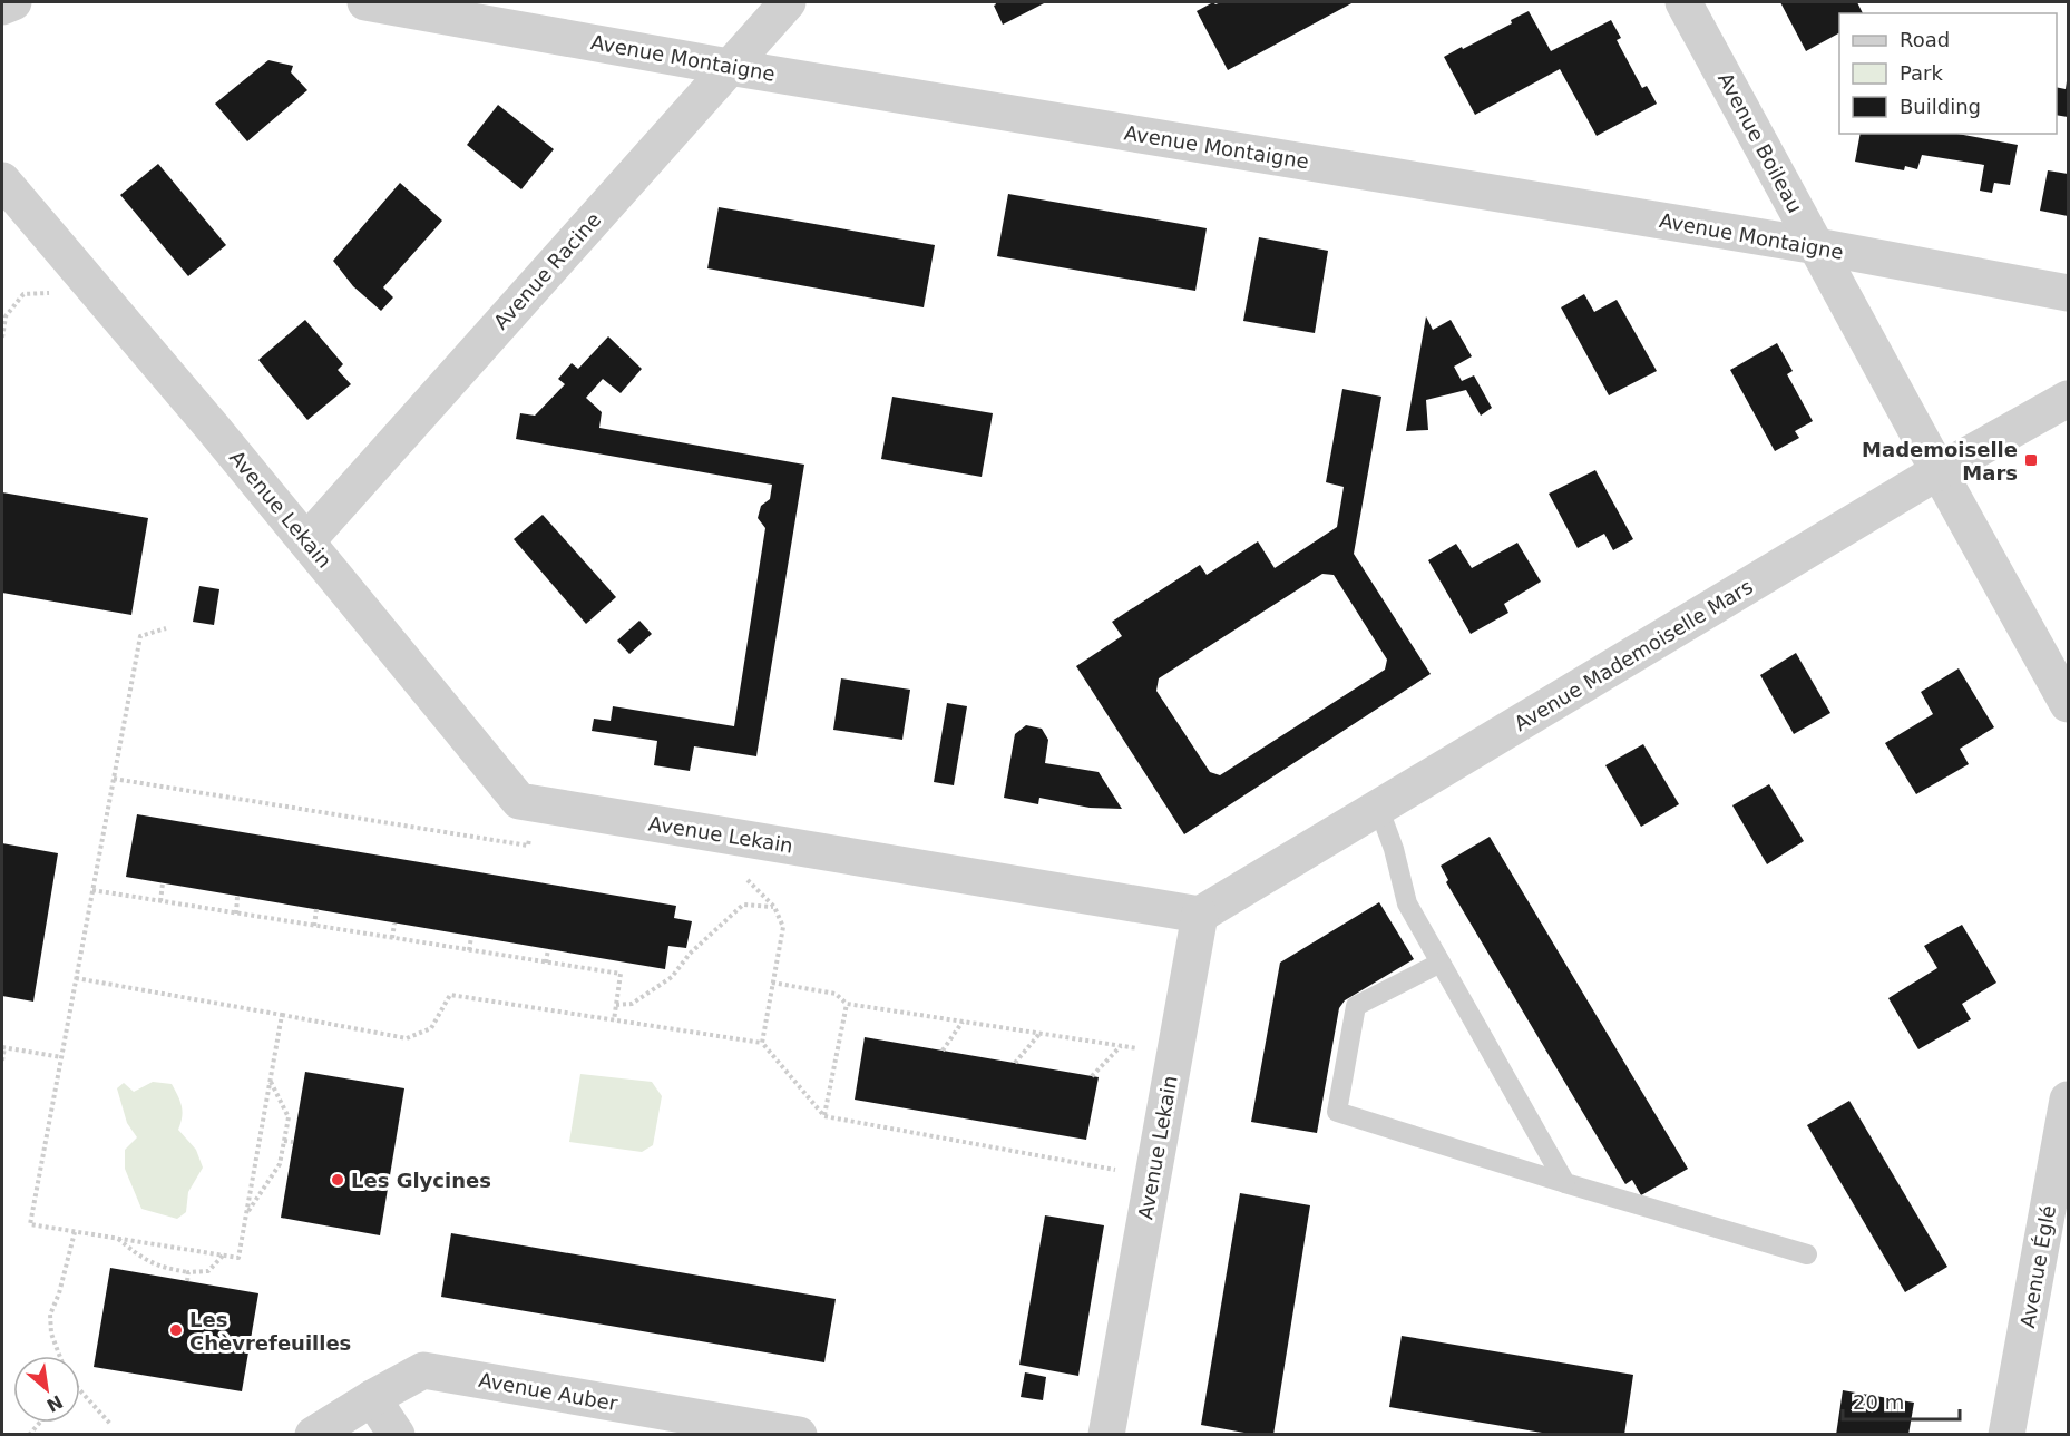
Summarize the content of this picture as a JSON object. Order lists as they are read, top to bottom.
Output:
{
  "streets": {
    "street": [
      "Avenue Montaigne",
      "Avenue Boileau",
      "Avenue Racine",
      "Avenue Lekain",
      "Avenue Mademoiselle Mars",
      "Avenue Églé",
      "Avenue Auber"
    ]
  },
  "crossings": [
    ["Avenue Montaigne", "Avenue Boileau"],
    ["Avenue Montaigne", "Avenue Racine"],
    ["Avenue Boileau", "Avenue Mademoiselle Mars"],
    ["Avenue Racine", "Avenue Lekain"],
    ["Avenue Lekain", "Avenue Mademoiselle Mars"]
  ],
  "places": {
    "transit": ["Mademoiselle Mars"],
    "other": ["Les Glycines", "Les Chèvrefeuilles"]
  },
  "legend": ["Road", "Park", "Building"],
  "scale_bar": "20 m",
  "north": "bottom right"
}
